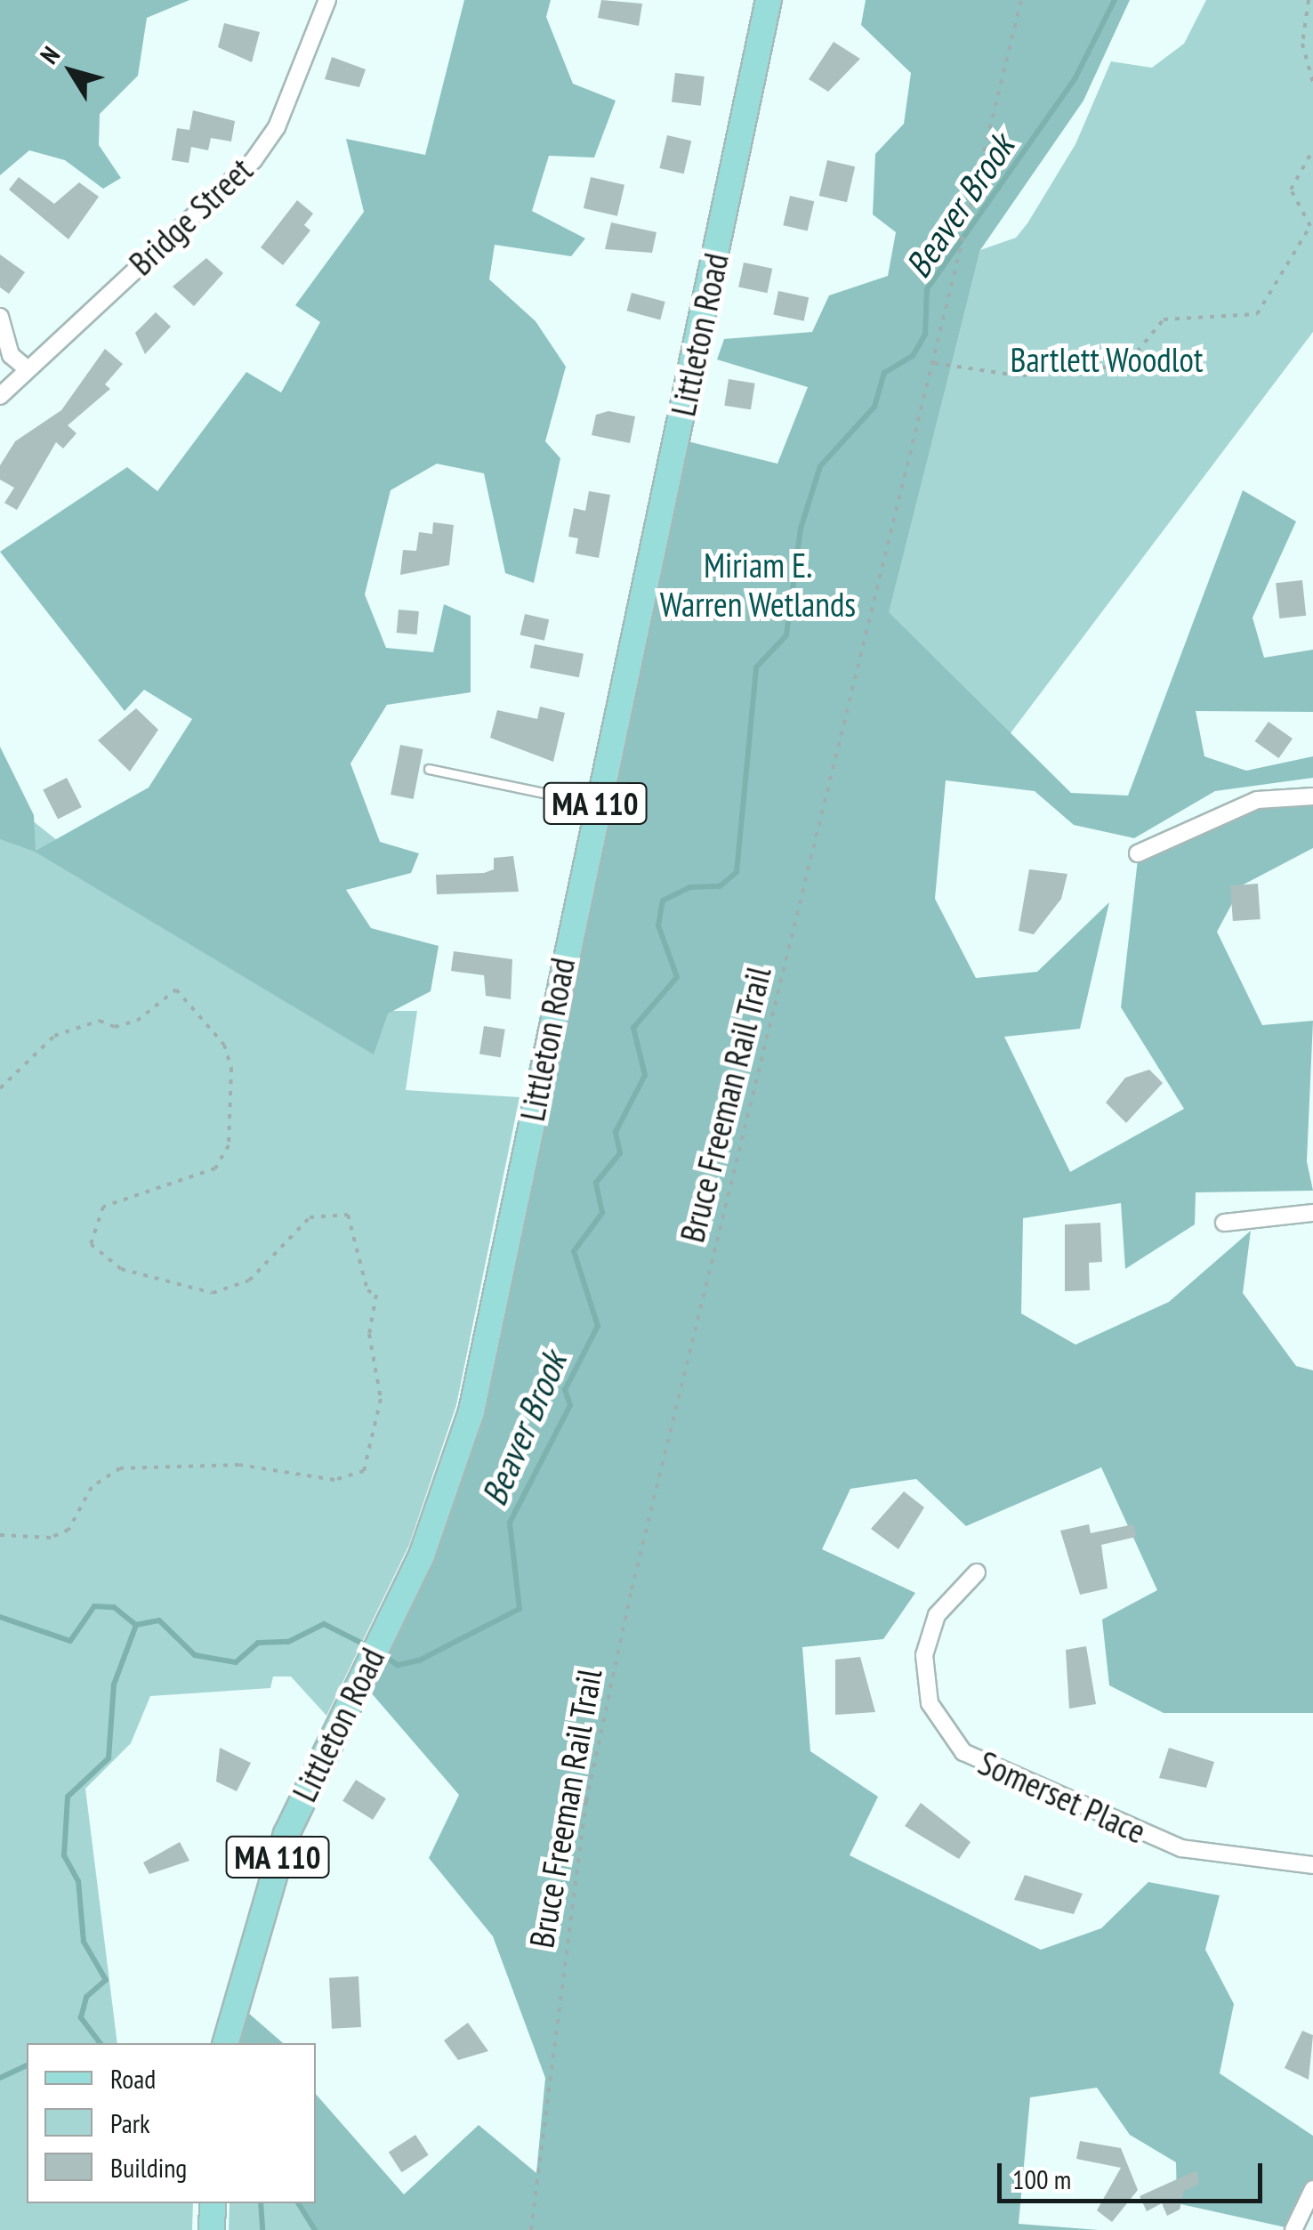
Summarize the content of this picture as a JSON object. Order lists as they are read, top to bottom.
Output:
{
  "streets": {
    "main road": ["Littleton Road", "MA 110"],
    "street": ["Bridge Street", "Somerset Place"],
    "path": ["Bruce Freeman Rail Trail"]
  },
  "water": ["Beaver Brook"],
  "parks": ["Bartlett Woodlot", "Miriam E. Warren Wetlands"],
  "legend": ["Road", "Park", "Building"],
  "scale_bar": "100 m",
  "north": "top left"
}
